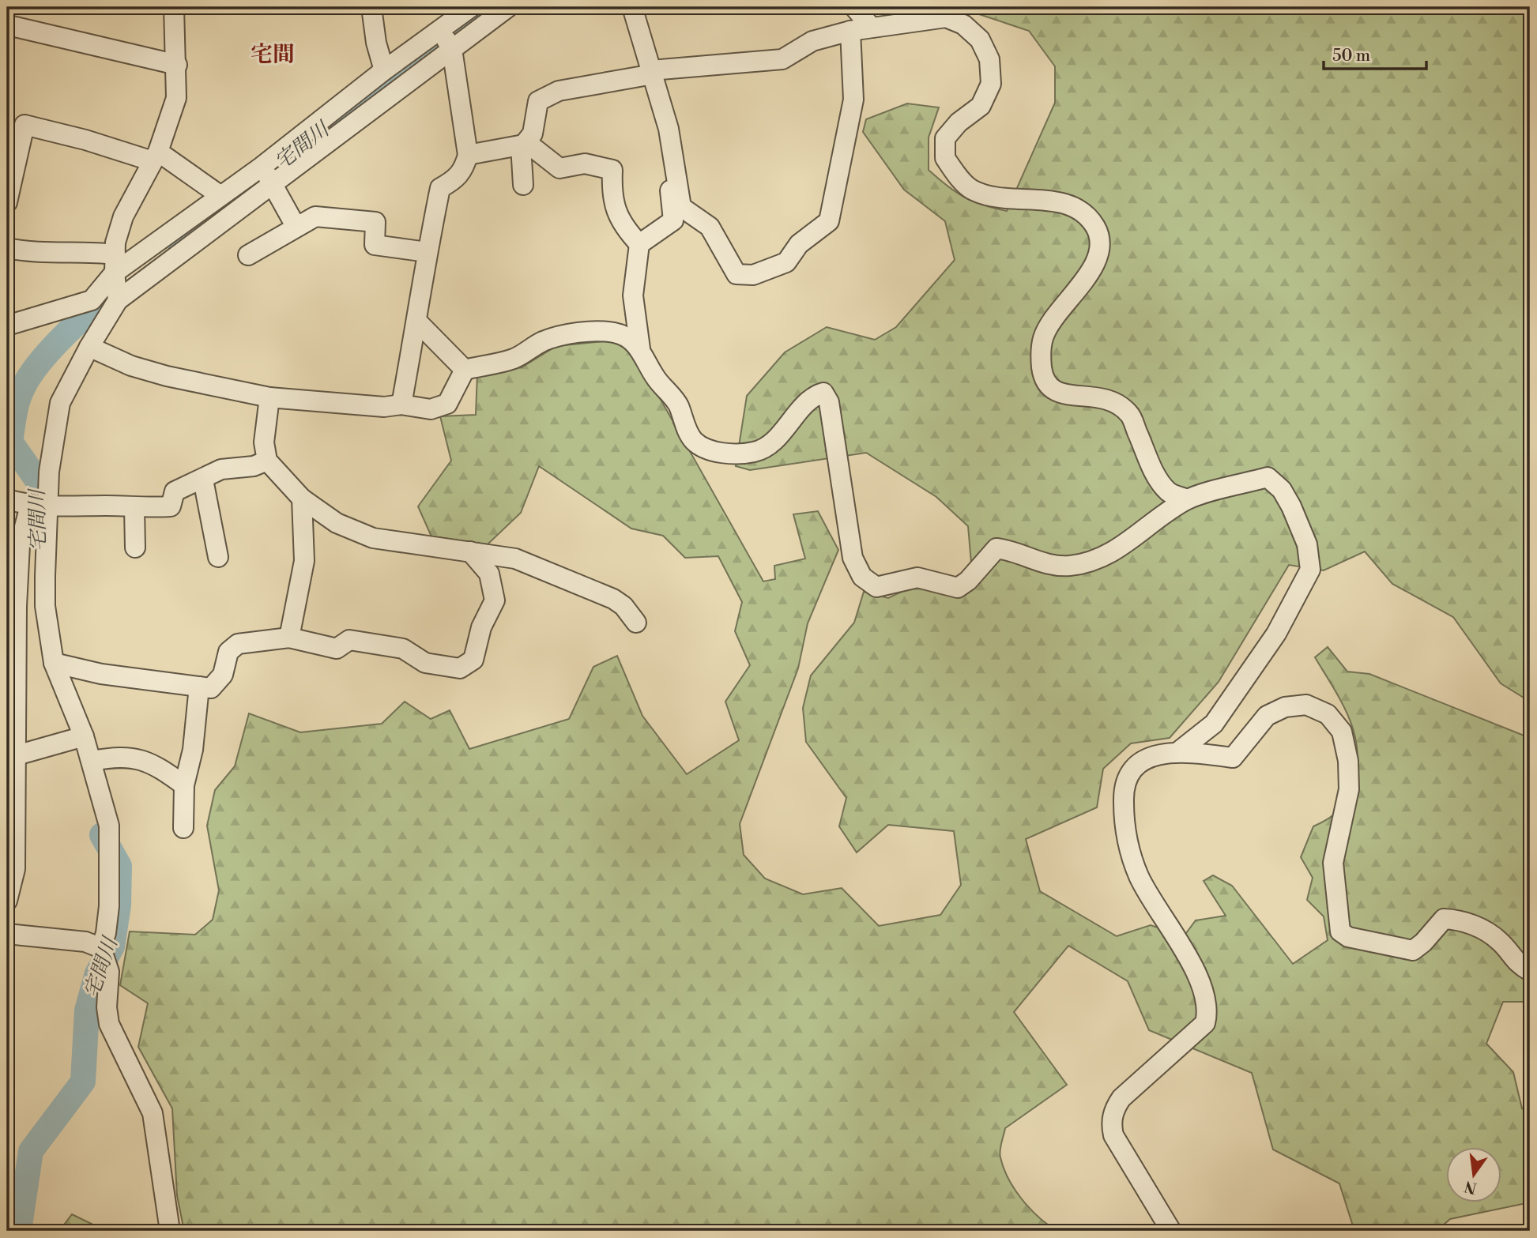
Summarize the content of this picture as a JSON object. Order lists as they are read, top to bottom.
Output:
{
  "districts": ["宅間"],
  "water": ["宅間川"],
  "scale_bar": "50 m",
  "north": "bottom"
}
